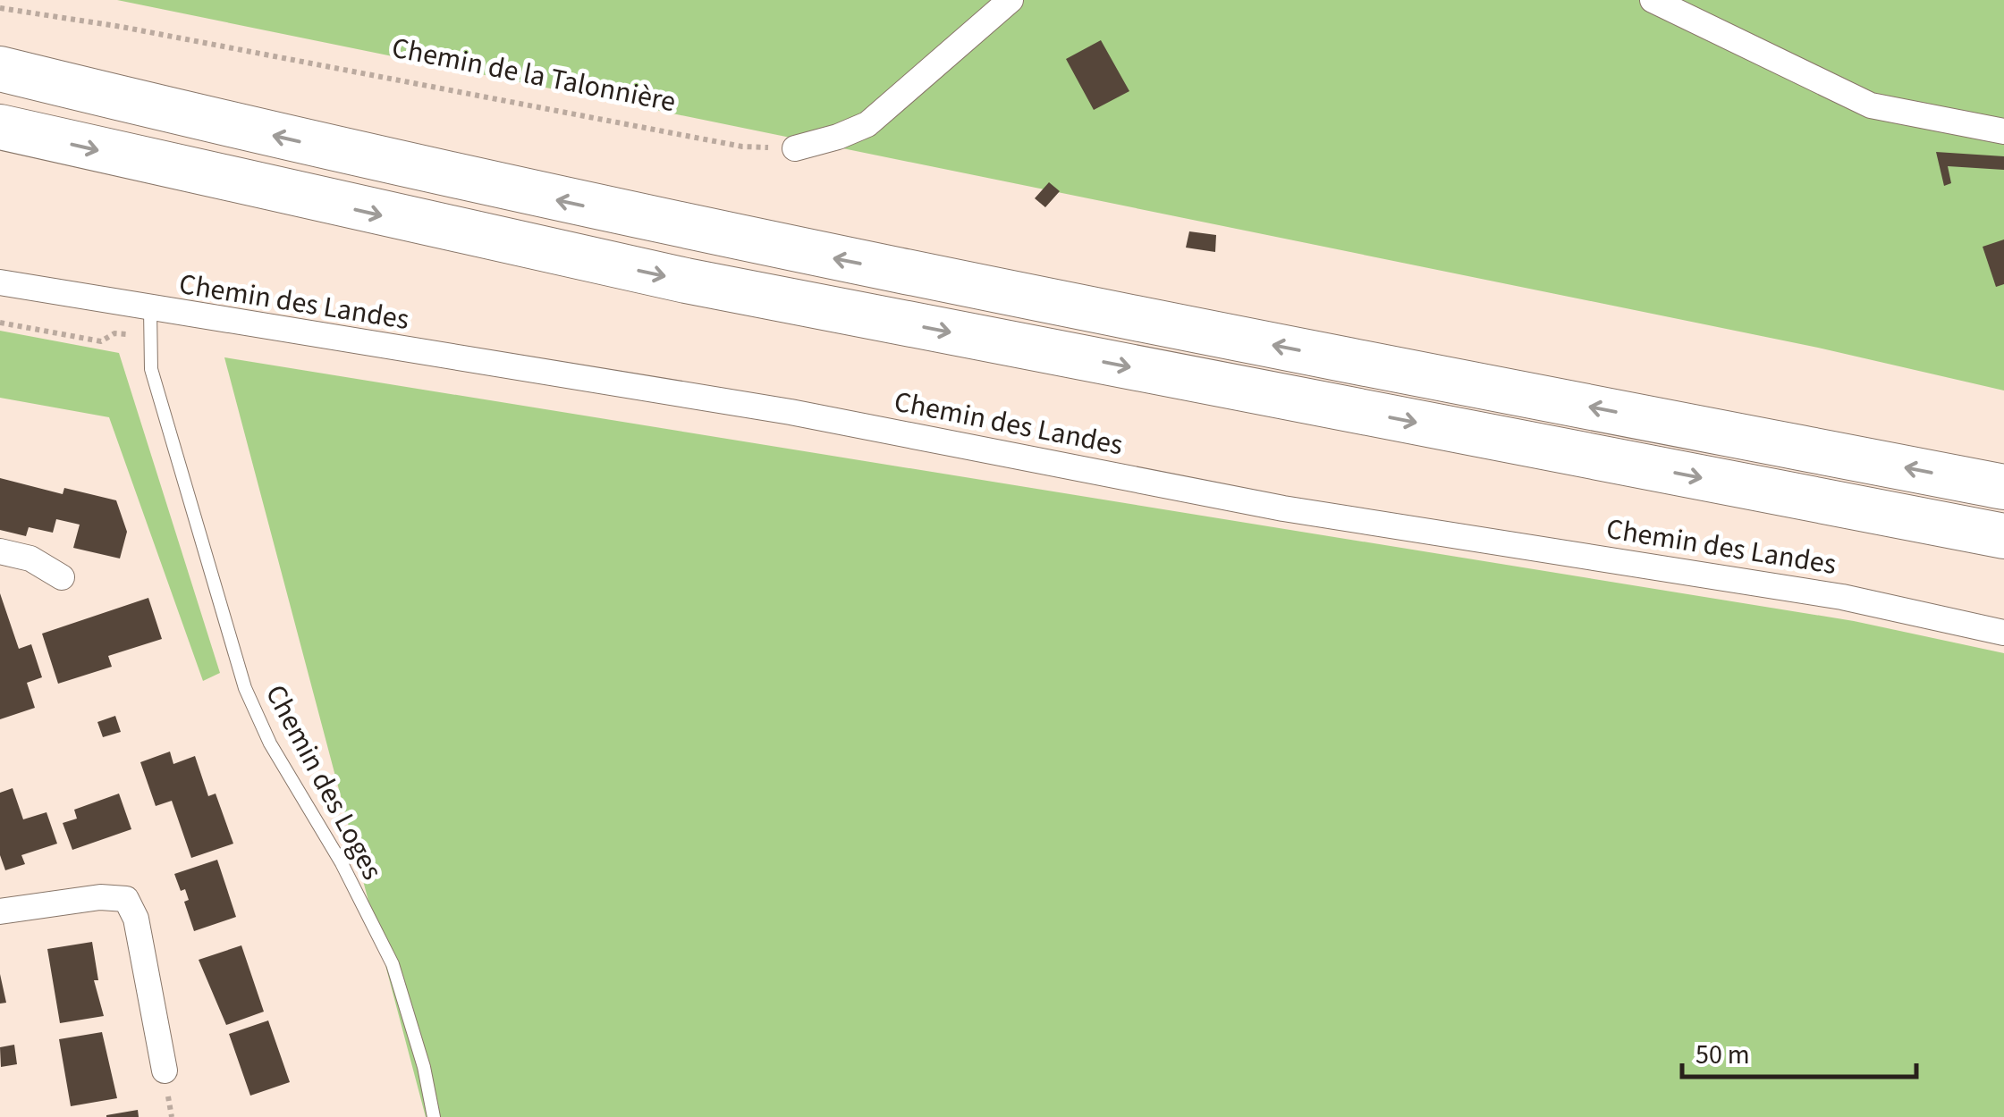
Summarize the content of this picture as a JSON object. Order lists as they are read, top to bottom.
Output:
{
  "streets": {
    "street": ["Chemin des Landes"],
    "lane": ["Chemin des Loges"],
    "path": ["Chemin de la Talonnière"]
  },
  "crossings": [
    ["Chemin des Landes", "Chemin des Loges"]
  ],
  "scale_bar": "50 m"
}
